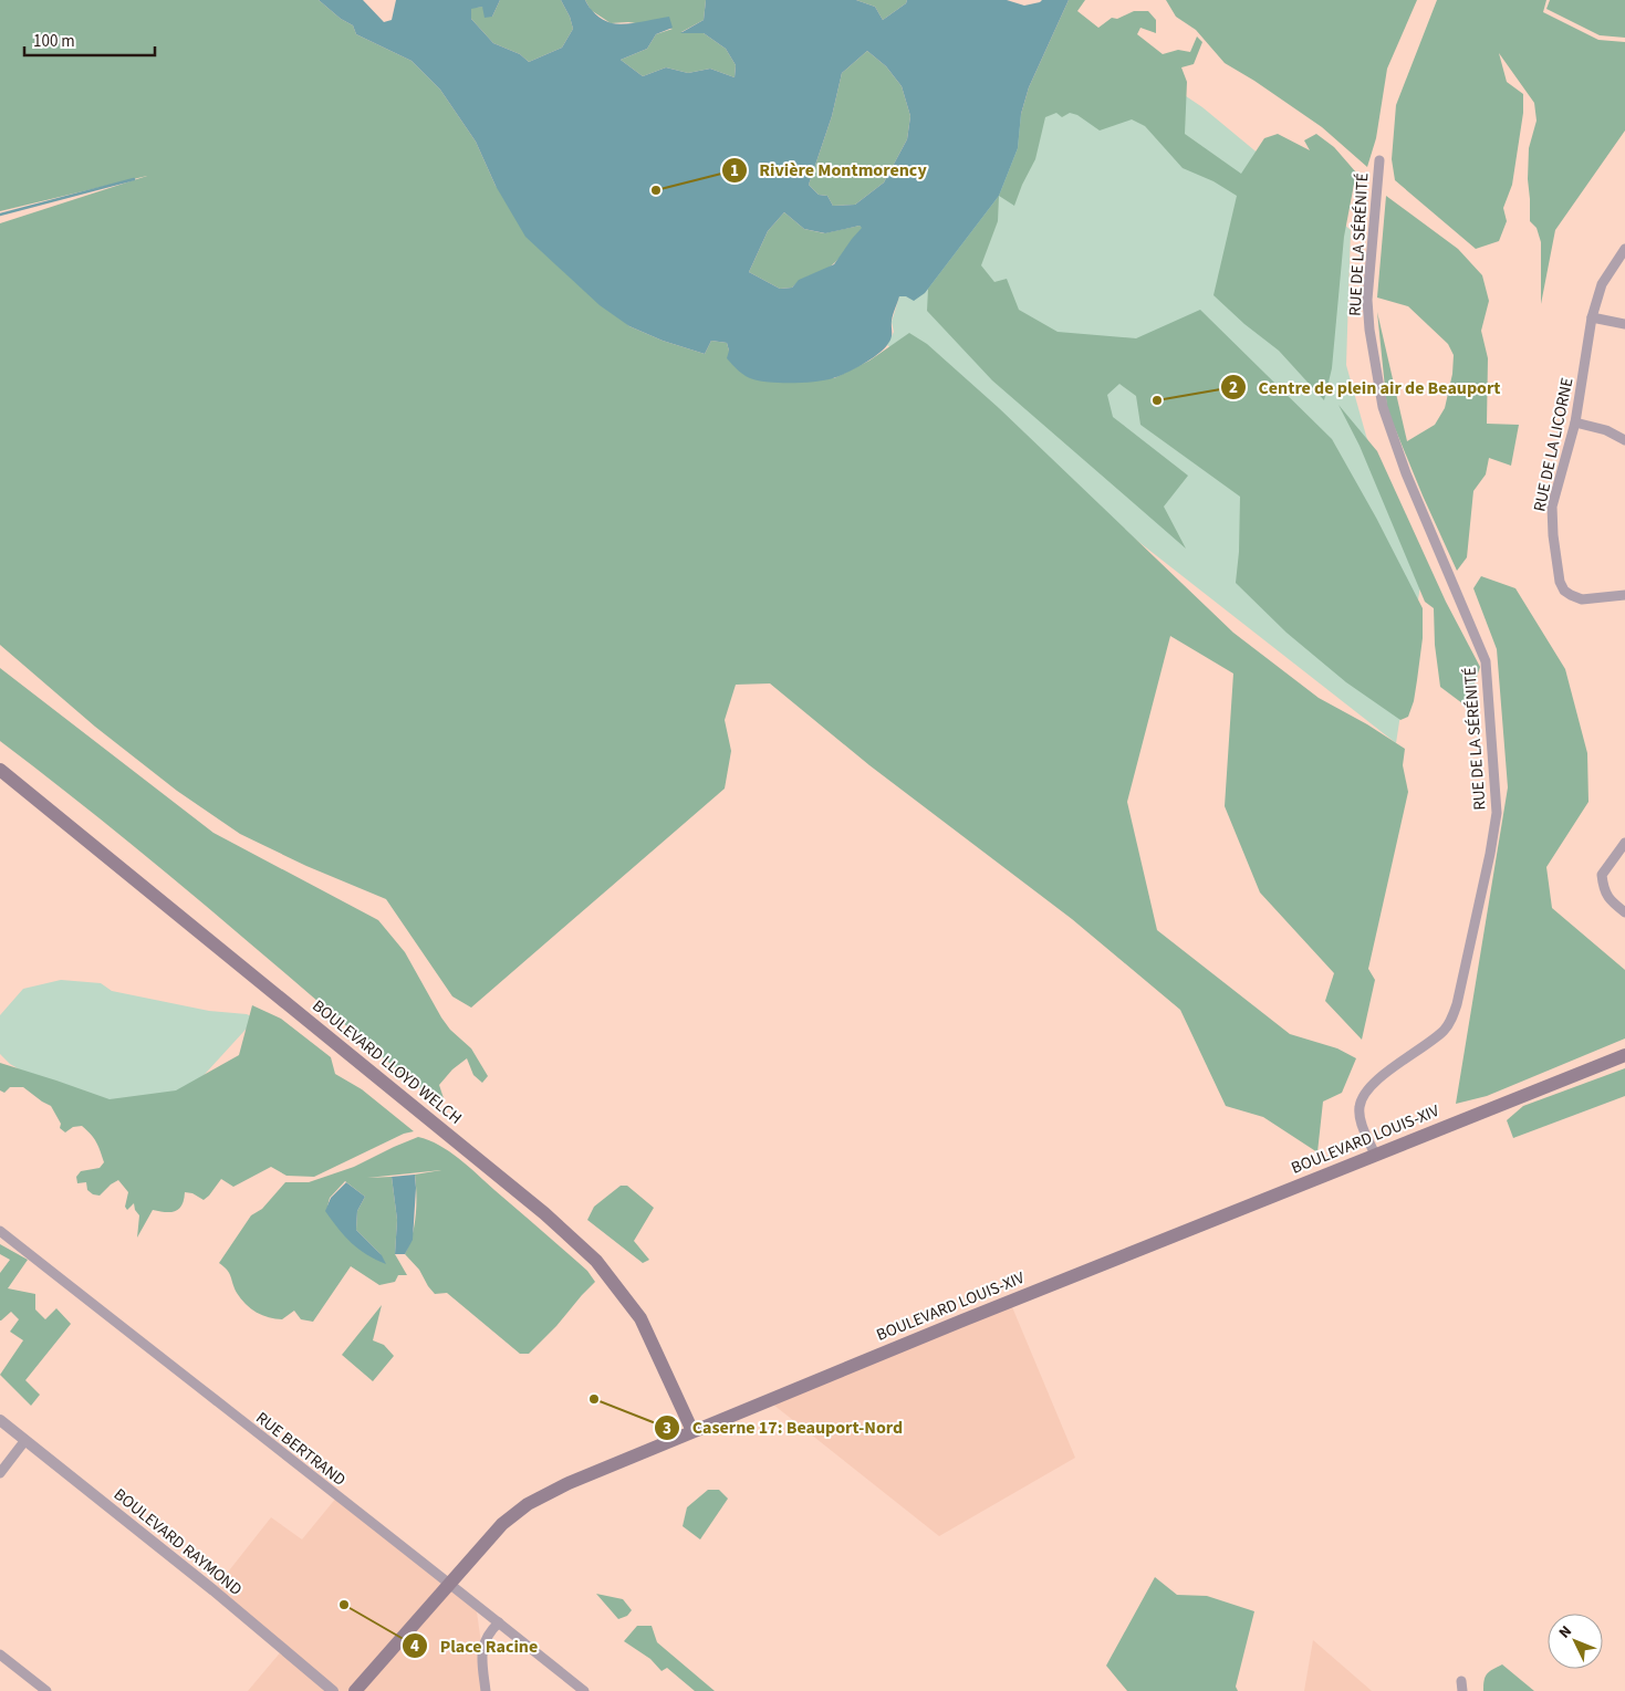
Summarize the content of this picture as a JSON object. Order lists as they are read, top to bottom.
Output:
{
  "streets": {
    "main road": ["BOULEVARD LLOYD WELCH", "BOULEVARD LOUIS-XIV"],
    "street": [
      "RUE DE LA SÉRÉNITÉ",
      "RUE DE LA LICORNE",
      "RUE BERTRAND",
      "BOULEVARD RAYMOND"
    ]
  },
  "crossings": [
    ["RUE DE LA SÉRÉNITÉ", "BOULEVARD LOUIS-XIV"],
    ["BOULEVARD LLOYD WELCH", "BOULEVARD LOUIS-XIV"],
    ["BOULEVARD LOUIS-XIV", "RUE BERTRAND"]
  ],
  "places": [
    "Rivière Montmorency",
    "Centre de plein air de Beauport",
    "Caserne 17: Beauport-Nord",
    "Place Racine"
  ],
  "scale_bar": "100 m",
  "north": "top left"
}
